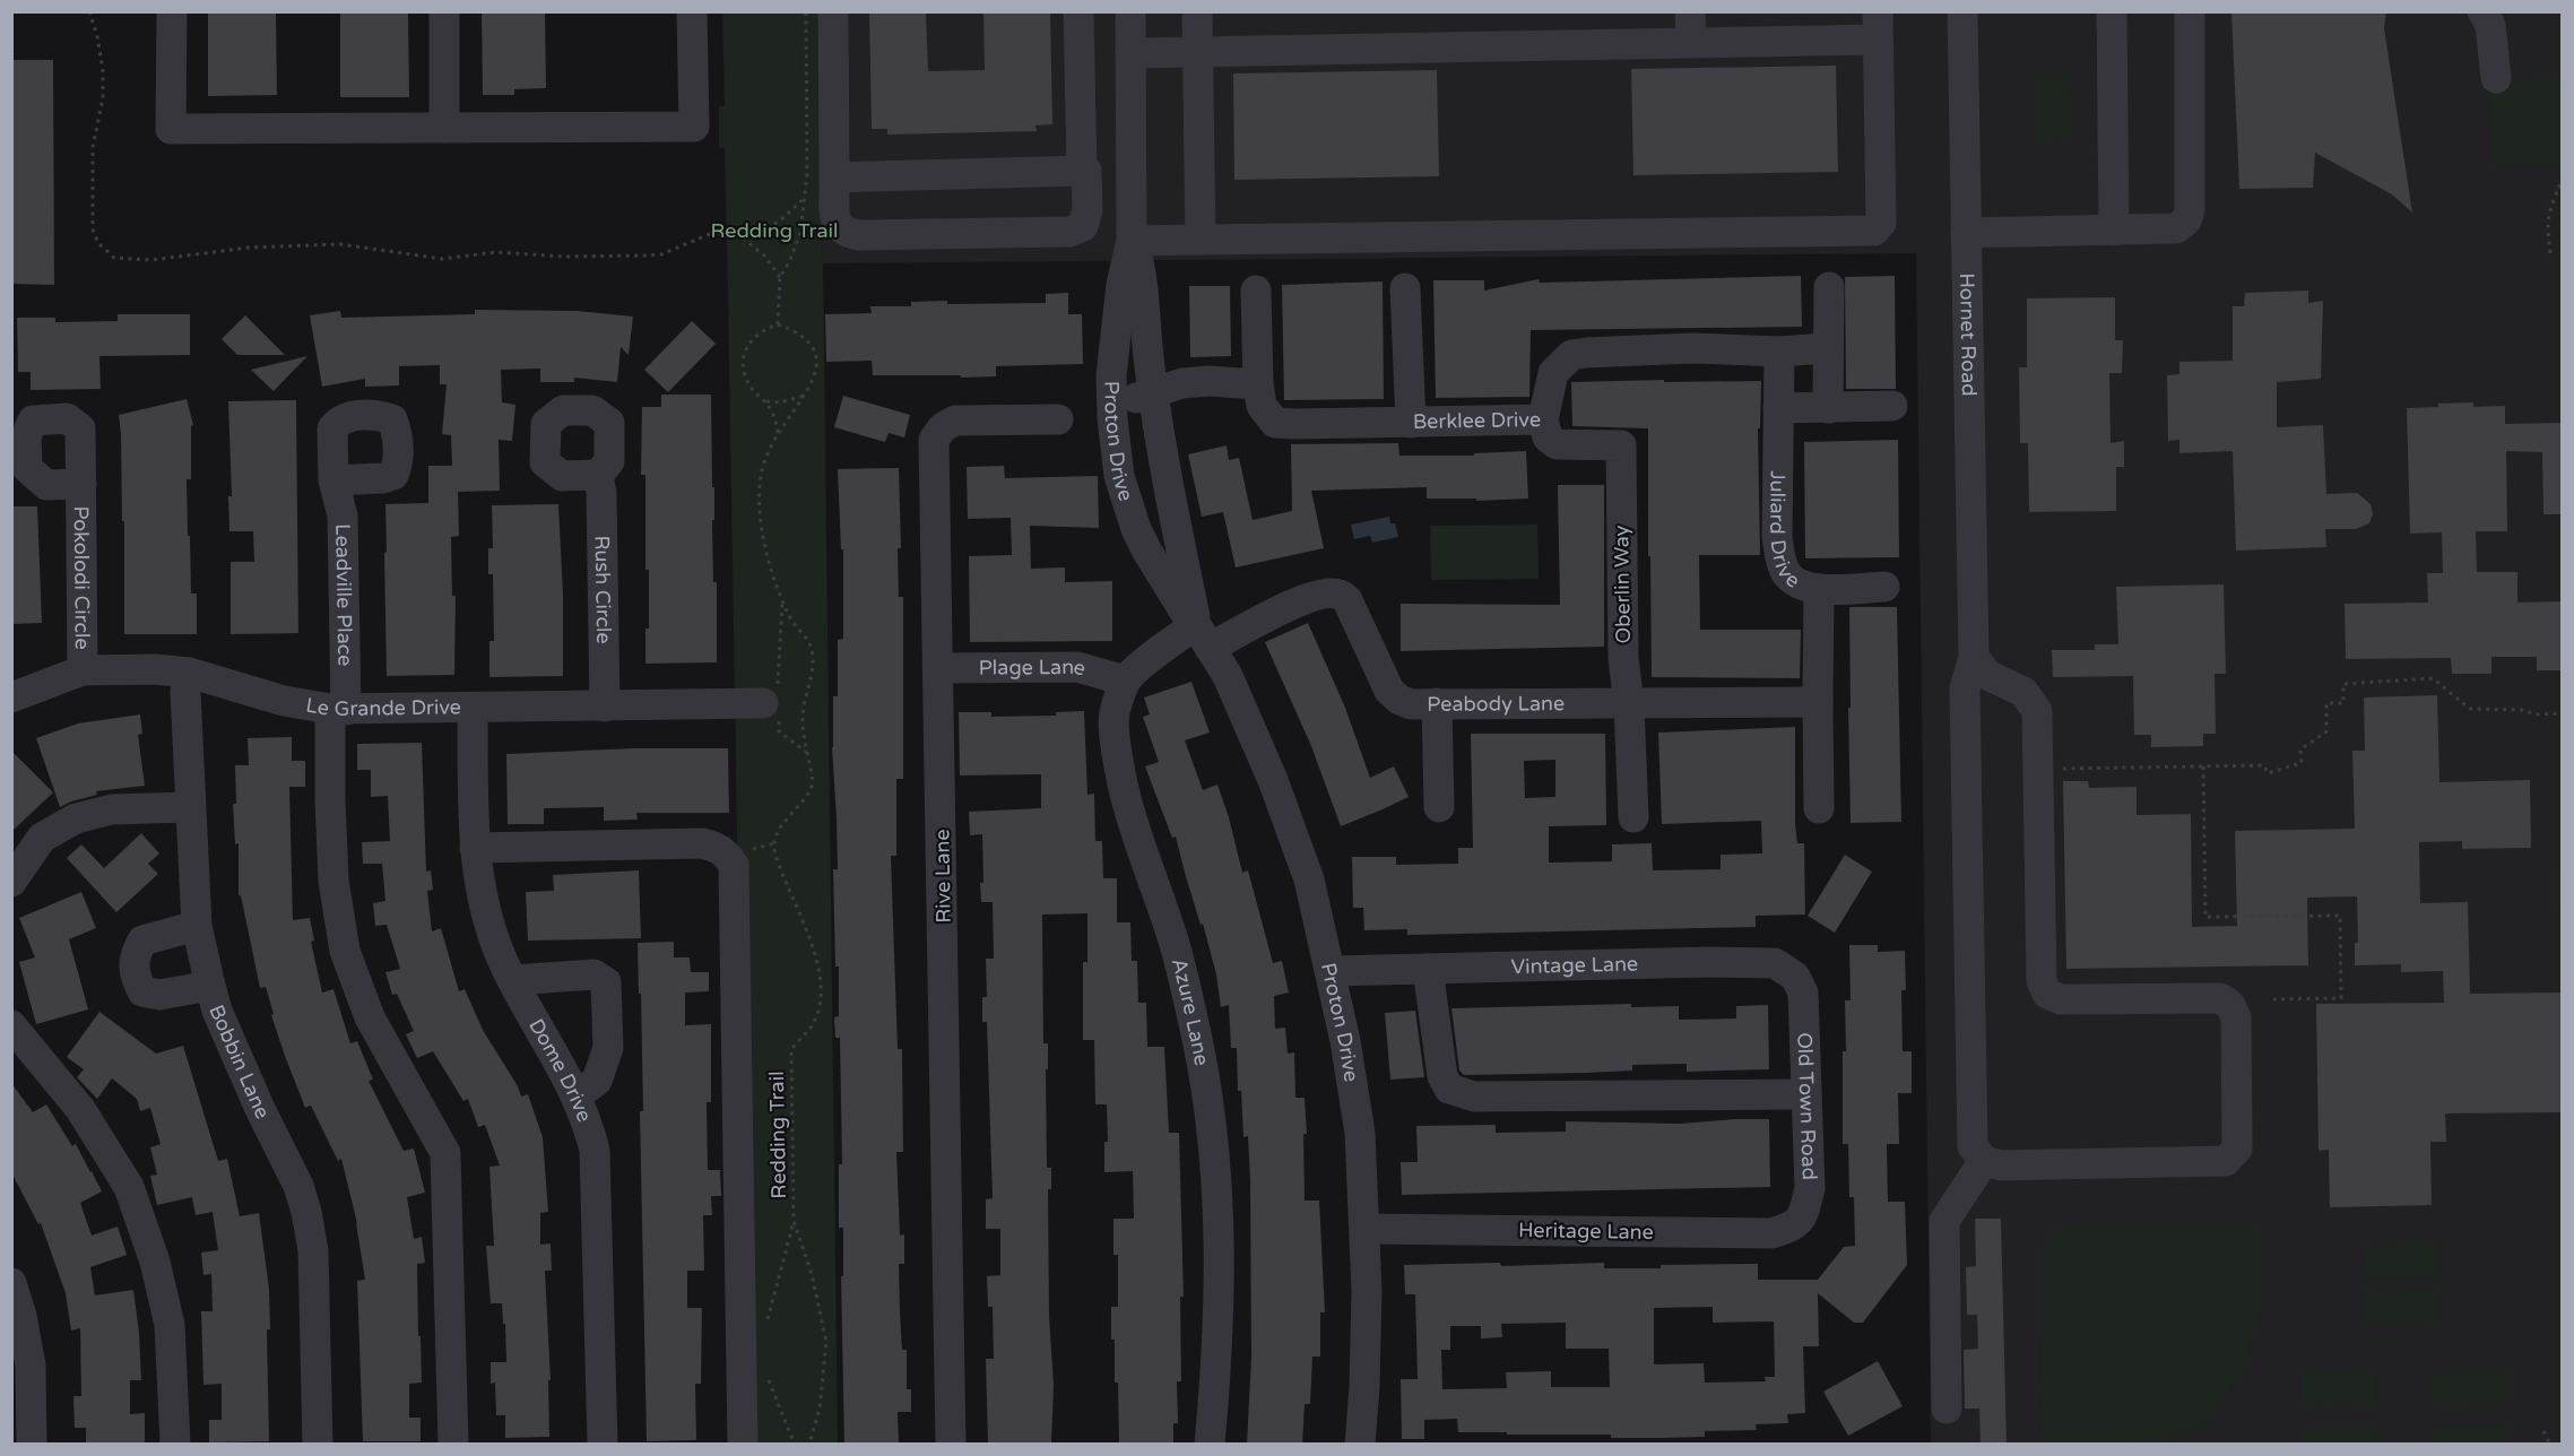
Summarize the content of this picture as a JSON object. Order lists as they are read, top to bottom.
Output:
{
  "streets": {
    "street": [
      "Hornet Road",
      "Berklee Drive",
      "Proton Drive",
      "Juliard Drive",
      "Pokolodi Circle",
      "Oberlin Way",
      "Rush Circle",
      "Leadville Place",
      "Plage Lane",
      "Peabody Lane",
      "Le Grande Drive",
      "Rive Lane",
      "Vintage Lane",
      "Azure Lane",
      "Bobbin Lane",
      "Dome Drive",
      "Old Town Road",
      "Heritage Lane"
    ],
    "path": ["Redding Trail"]
  },
  "crossings": [
    ["Berklee Drive", "Juliard Drive"],
    ["Berklee Drive", "Oberlin Way"],
    ["Proton Drive", "Peabody Lane"],
    ["Proton Drive", "Vintage Lane"],
    ["Proton Drive", "Heritage Lane"],
    ["Juliard Drive", "Peabody Lane"],
    ["Pokolodi Circle", "Le Grande Drive"],
    ["Oberlin Way", "Peabody Lane"],
    ["Rush Circle", "Le Grande Drive"],
    ["Leadville Place", "Le Grande Drive"],
    ["Plage Lane", "Rive Lane"],
    ["Plage Lane", "Azure Lane"],
    ["Le Grande Drive", "Bobbin Lane"],
    ["Le Grande Drive", "Dome Drive"],
    ["Le Grande Drive", "Redding Trail"],
    ["Vintage Lane", "Old Town Road"],
    ["Old Town Road", "Heritage Lane"]
  ],
  "parks": ["Redding Trail"]
}
